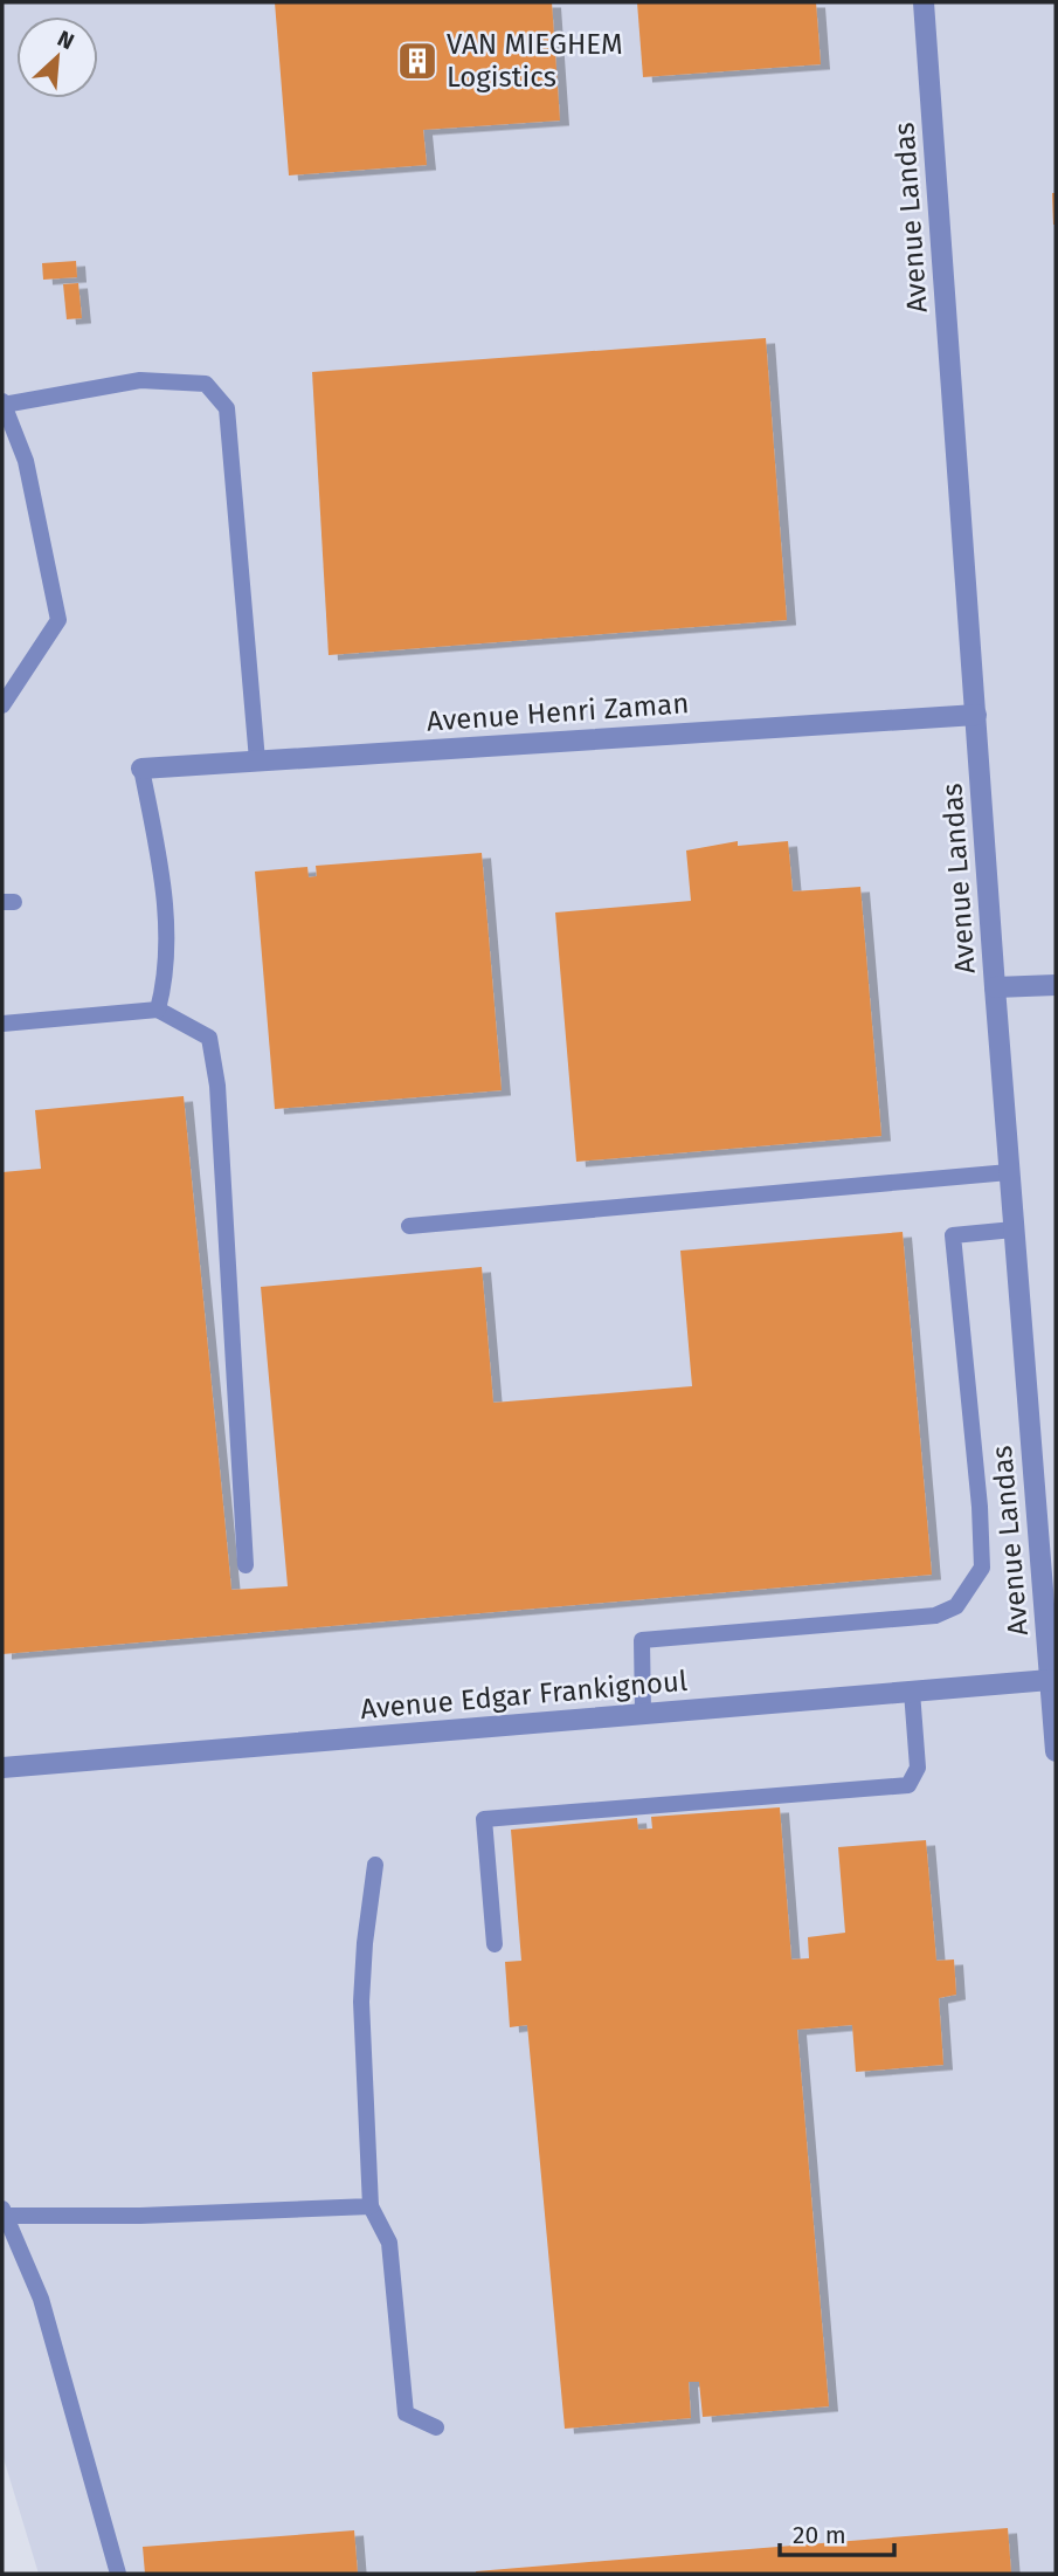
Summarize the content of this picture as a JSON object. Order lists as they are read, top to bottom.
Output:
{
  "streets": {
    "street": ["Avenue Landas", "Avenue Henri Zaman", "Avenue Edgar Frankignoul"]
  },
  "crossings": [
    ["Avenue Landas", "Avenue Henri Zaman"],
    ["Avenue Landas", "Avenue Edgar Frankignoul"]
  ],
  "places": {
    "building": ["VAN MIEGHEM Logistics"]
  },
  "scale_bar": "20 m",
  "north": "top right"
}
